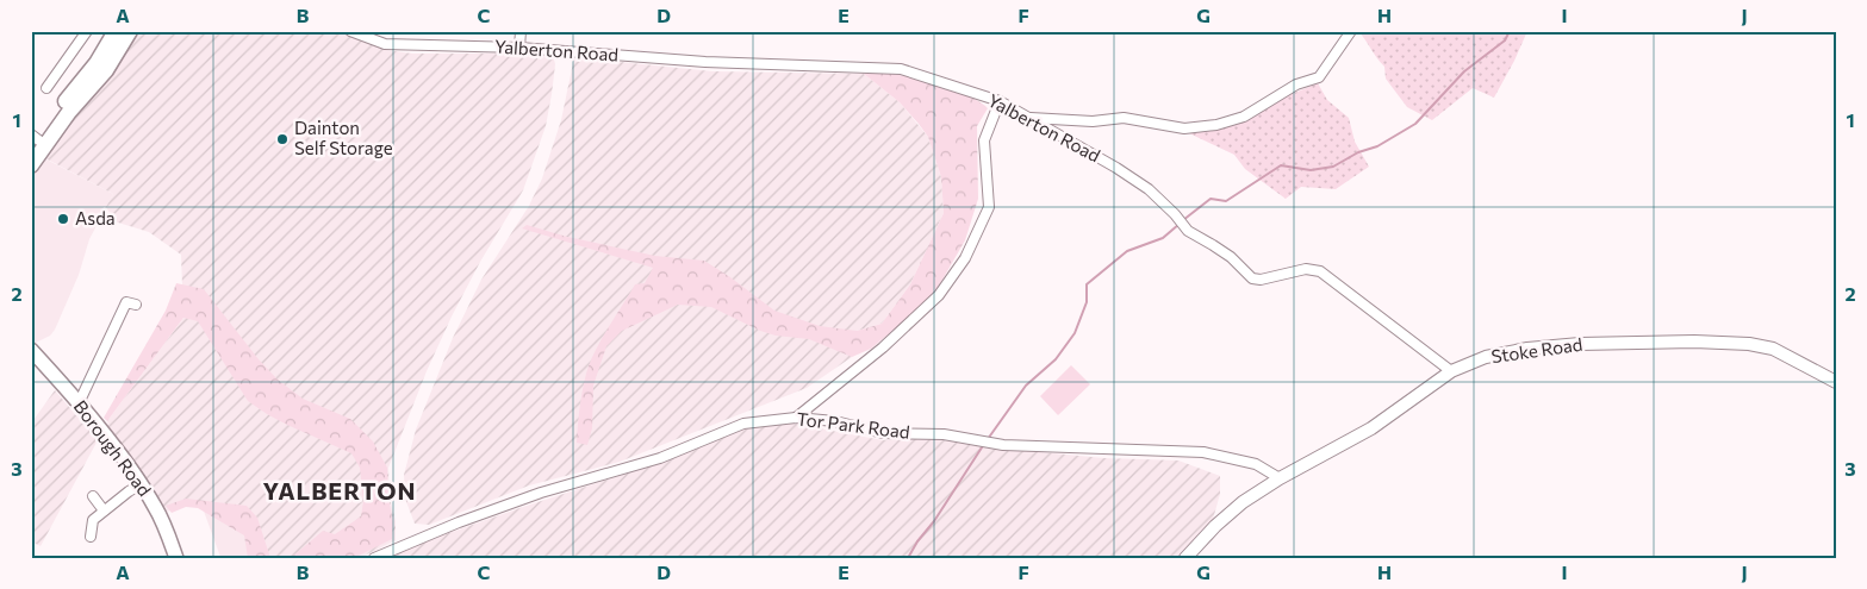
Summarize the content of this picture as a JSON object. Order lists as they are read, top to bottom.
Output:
{
  "streets": {
    "main road": ["Borough Road"],
    "street": ["Yalberton Road", "Stoke Road", "Tor Park Road"]
  },
  "crossings": [
    ["Yalberton Road", "Stoke Road"],
    ["Stoke Road", "Tor Park Road"]
  ],
  "districts": ["YALBERTON"],
  "places": ["Dainton Self Storage", "Asda"],
  "grid": {
    "columns": [
      "A",
      "B",
      "C",
      "D",
      "E",
      "F",
      "G",
      "H",
      "I",
      "J"
    ],
    "rows": ["1", "2", "3"]
  }
}
